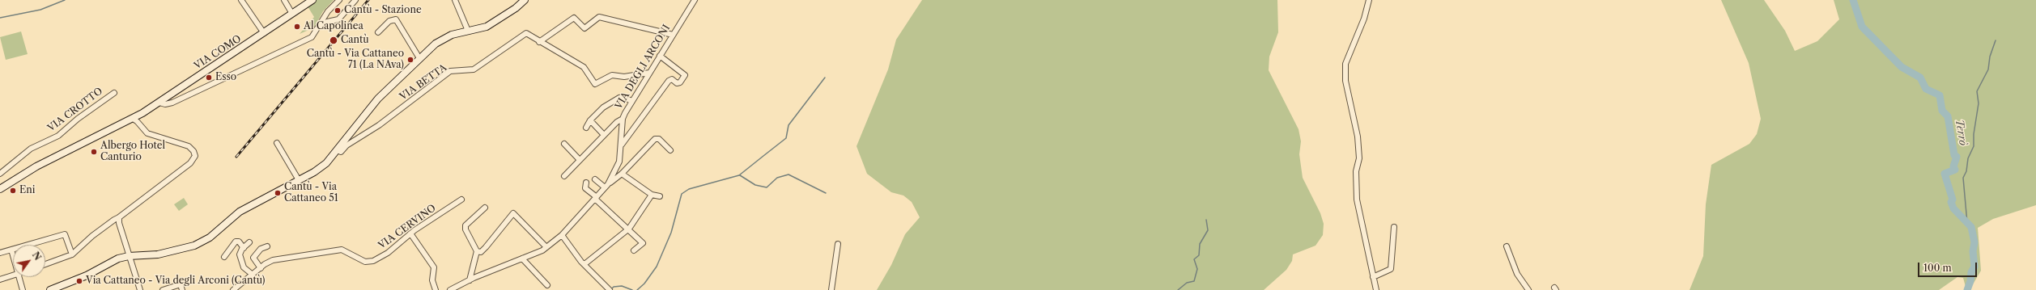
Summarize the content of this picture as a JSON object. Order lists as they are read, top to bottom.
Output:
{
  "streets": {
    "street": [
      "VIA COMO",
      "VIA DEGLI ARCONI",
      "VIA BETTA",
      "VIA CROTTO",
      "VIA CERVINO"
    ]
  },
  "crossings": [
    ["VIA DEGLI ARCONI", "VIA BETTA"]
  ],
  "water": ["Terrò"],
  "places": [
    "Cantù - Stazione",
    "Al Capolinea",
    "Cantù",
    "Cantù - Via Cattaneo 71 (La NAva)",
    "Esso",
    "Albergo Hotel Canturio",
    "Eni",
    "Cantù - Via Cattaneo 51",
    "Via Cattaneo - Via degli Arconi (Cantù)"
  ],
  "scale_bar": "100 m",
  "north": "top right"
}
